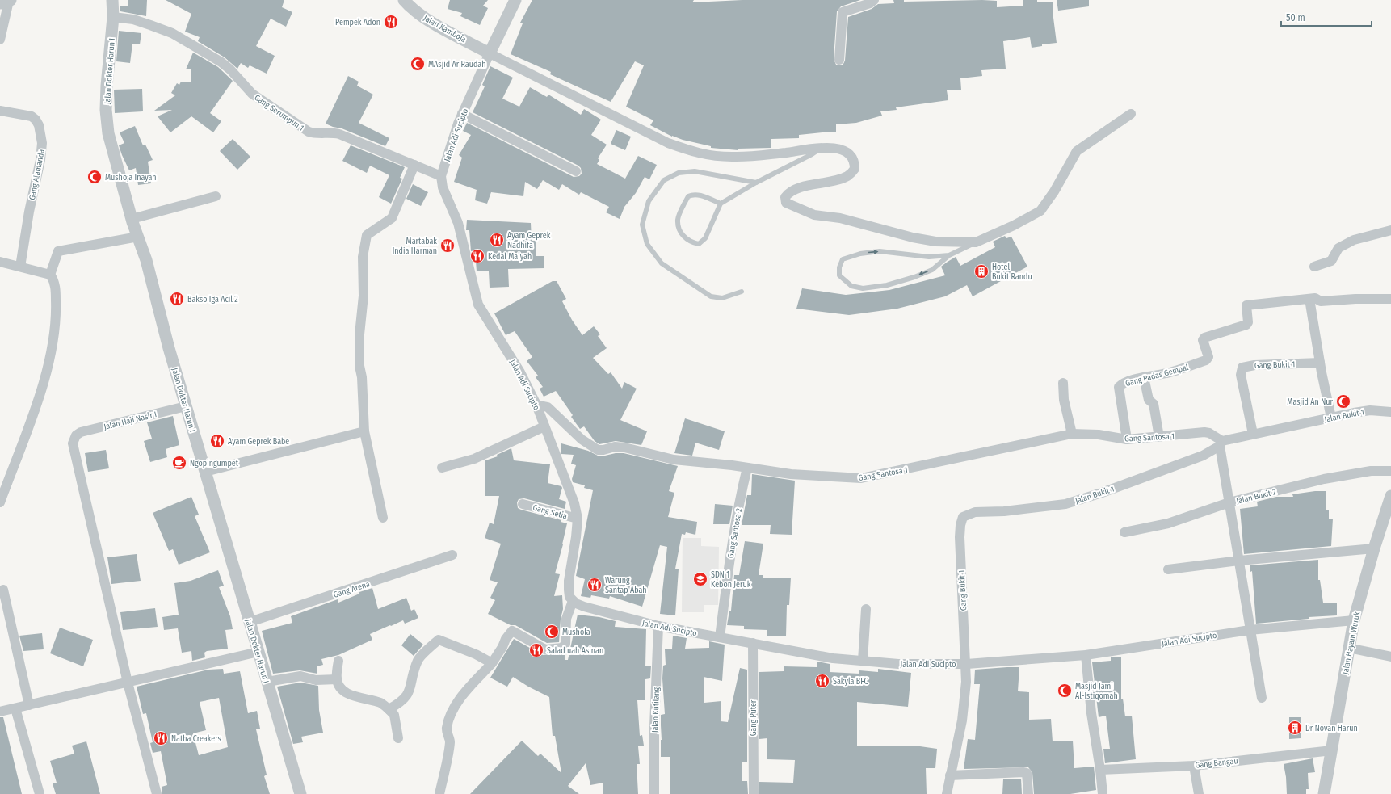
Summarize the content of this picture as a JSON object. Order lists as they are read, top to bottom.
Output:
{
  "streets": {
    "street": [
      "Jalan Kamboja",
      "Jalan Dokter Harun I",
      "Gang Serumpun 1",
      "Jalan Adi Sucipto",
      "Gang Alamanda",
      "Gang Bukit 1",
      "Gang Padas Gempal",
      "Jalan Bukit 1",
      "Jalan Haji Nasir I",
      "Gang Santosa 1",
      "Jalan Bukit 2",
      "Gang Setia",
      "Gang Santosa 2",
      "Gang Arena",
      "Jalan Hayam Wuruk",
      "Jalan Kutilang",
      "Gang Puter",
      "Gang Bangau"
    ]
  },
  "crossings": [
    ["Jalan Kamboja", "Jalan Adi Sucipto"],
    ["Jalan Dokter Harun I", "Gang Serumpun 1"],
    ["Jalan Dokter Harun I", "Jalan Haji Nasir I"],
    ["Jalan Dokter Harun I", "Gang Arena"],
    ["Gang Serumpun 1", "Jalan Adi Sucipto"],
    ["Jalan Adi Sucipto", "Gang Bukit 1"],
    ["Jalan Adi Sucipto", "Gang Santosa 1"],
    ["Jalan Adi Sucipto", "Gang Setia"],
    ["Jalan Adi Sucipto", "Gang Santosa 2"],
    ["Jalan Adi Sucipto", "Jalan Hayam Wuruk"],
    ["Jalan Adi Sucipto", "Jalan Kutilang"],
    ["Jalan Adi Sucipto", "Gang Puter"],
    ["Gang Bukit 1", "Jalan Bukit 1"],
    ["Gang Padas Gempal", "Gang Santosa 1"],
    ["Jalan Bukit 1", "Gang Santosa 1"],
    ["Gang Santosa 1", "Gang Santosa 2"],
    ["Jalan Hayam Wuruk", "Gang Bangau"]
  ],
  "places": {
    "restaurant": [
      "Pempek Adon",
      "Ayam Geprek Nadhifa",
      "Martabak India Harman",
      "Kedai Maiyah",
      "Bakso Iga Acil 2",
      "Ayam Geprek Babe",
      "Warung Santap Abah",
      "Salad uah Asinan",
      "Sakyla BFC",
      "Natha Creakers"
    ],
    "mosque": [
      "MAsjid Ar Raudah",
      "Musho;a Inayah",
      "Masjid An Nur",
      "Mushola",
      "Masjid Jami Al-Istiqomah"
    ],
    "building": ["Hotel Bukit Randu", "Dr Novan Harun"],
    "cafe": ["Ngopingumpet"],
    "school or university": ["SDN 1 Kebon Jeruk"]
  },
  "scale_bar": "50 m"
}
